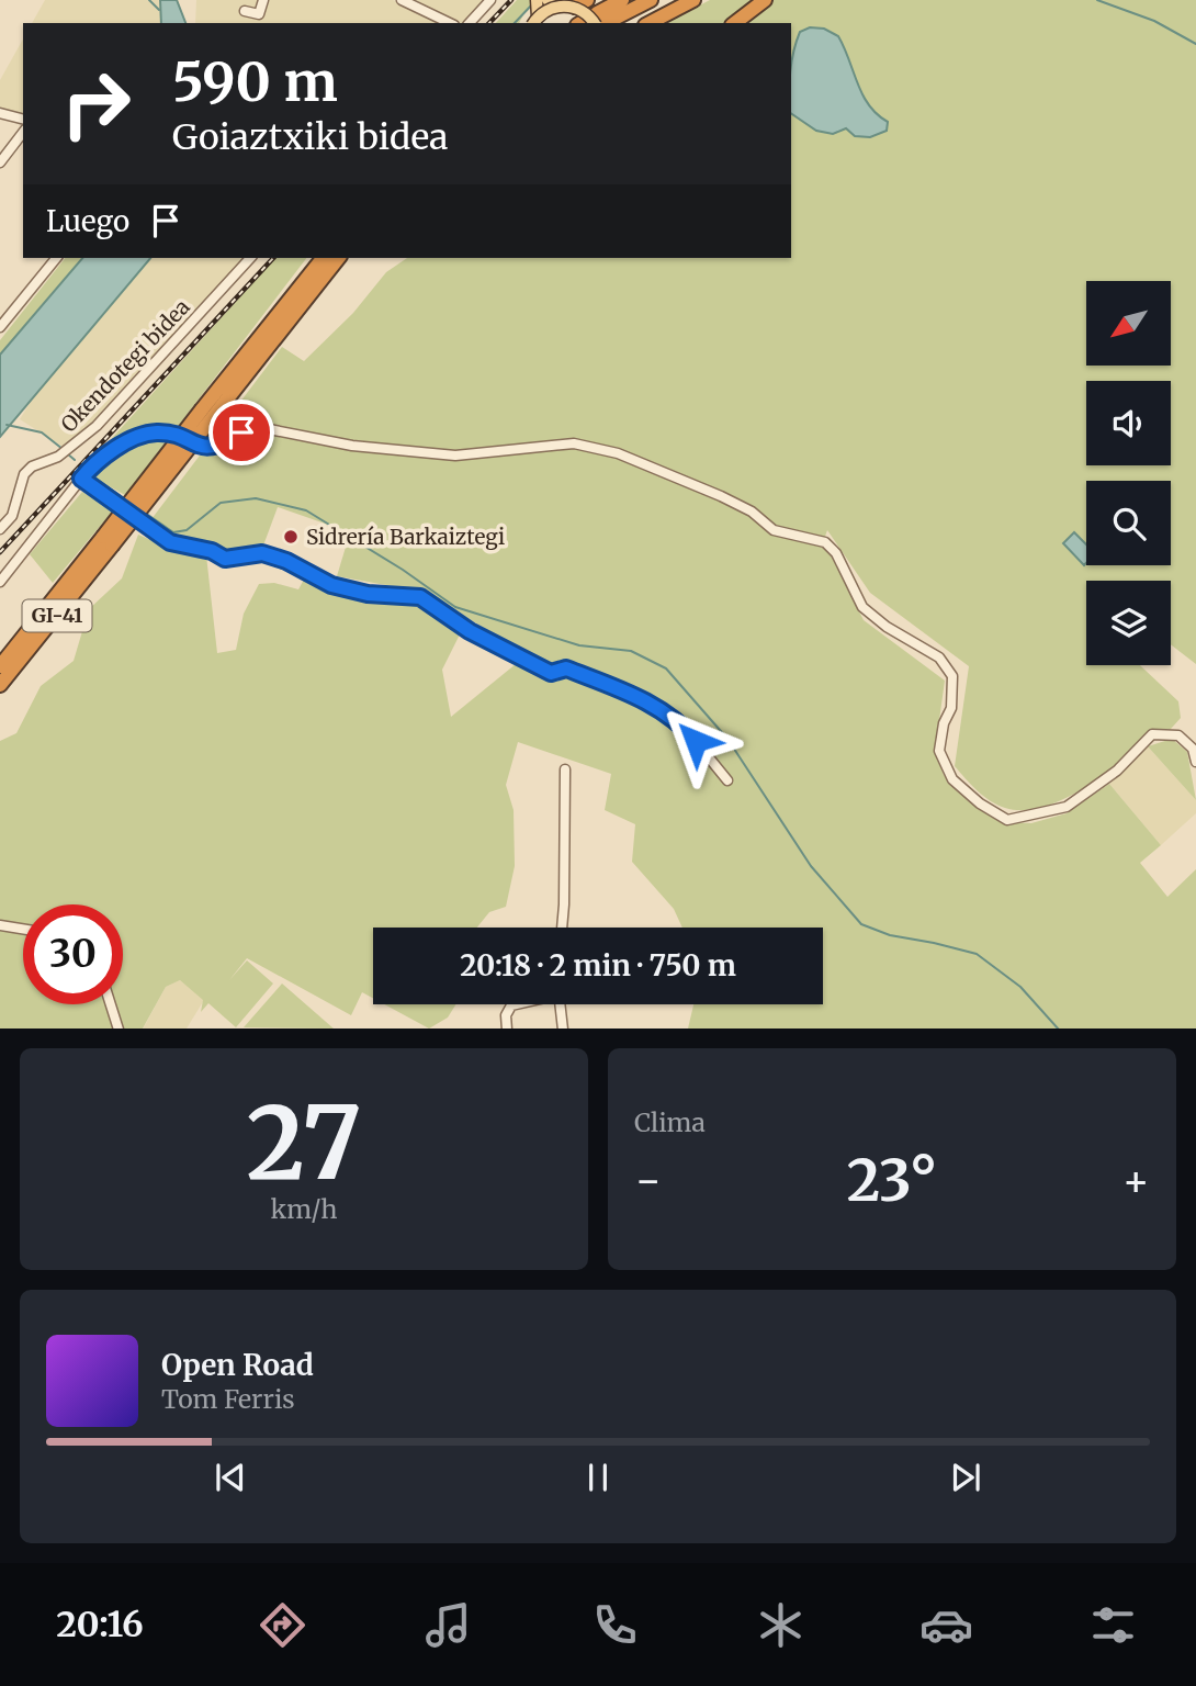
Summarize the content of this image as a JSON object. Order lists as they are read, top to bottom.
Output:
{
  "streets": {
    "highway": ["GI-41"],
    "street": ["Okendotegi bidea"]
  },
  "places": ["Sidrería Barkaiztegi"],
  "north": "bottom left",
  "page": {
    "turn": ["590 m", "Goiaztxiki bidea"],
    "then": "Luego",
    "limit": "30",
    "trip": "20:18 · 2 min · 750 m",
    "tile": [
      ["27", "km/h"],
      "Clima"
    ],
    "heat": ["−", "23°", "+"],
    "song": ["Open Road", "Tom Ferris"],
    "tabs": "20:16"
  }
}
